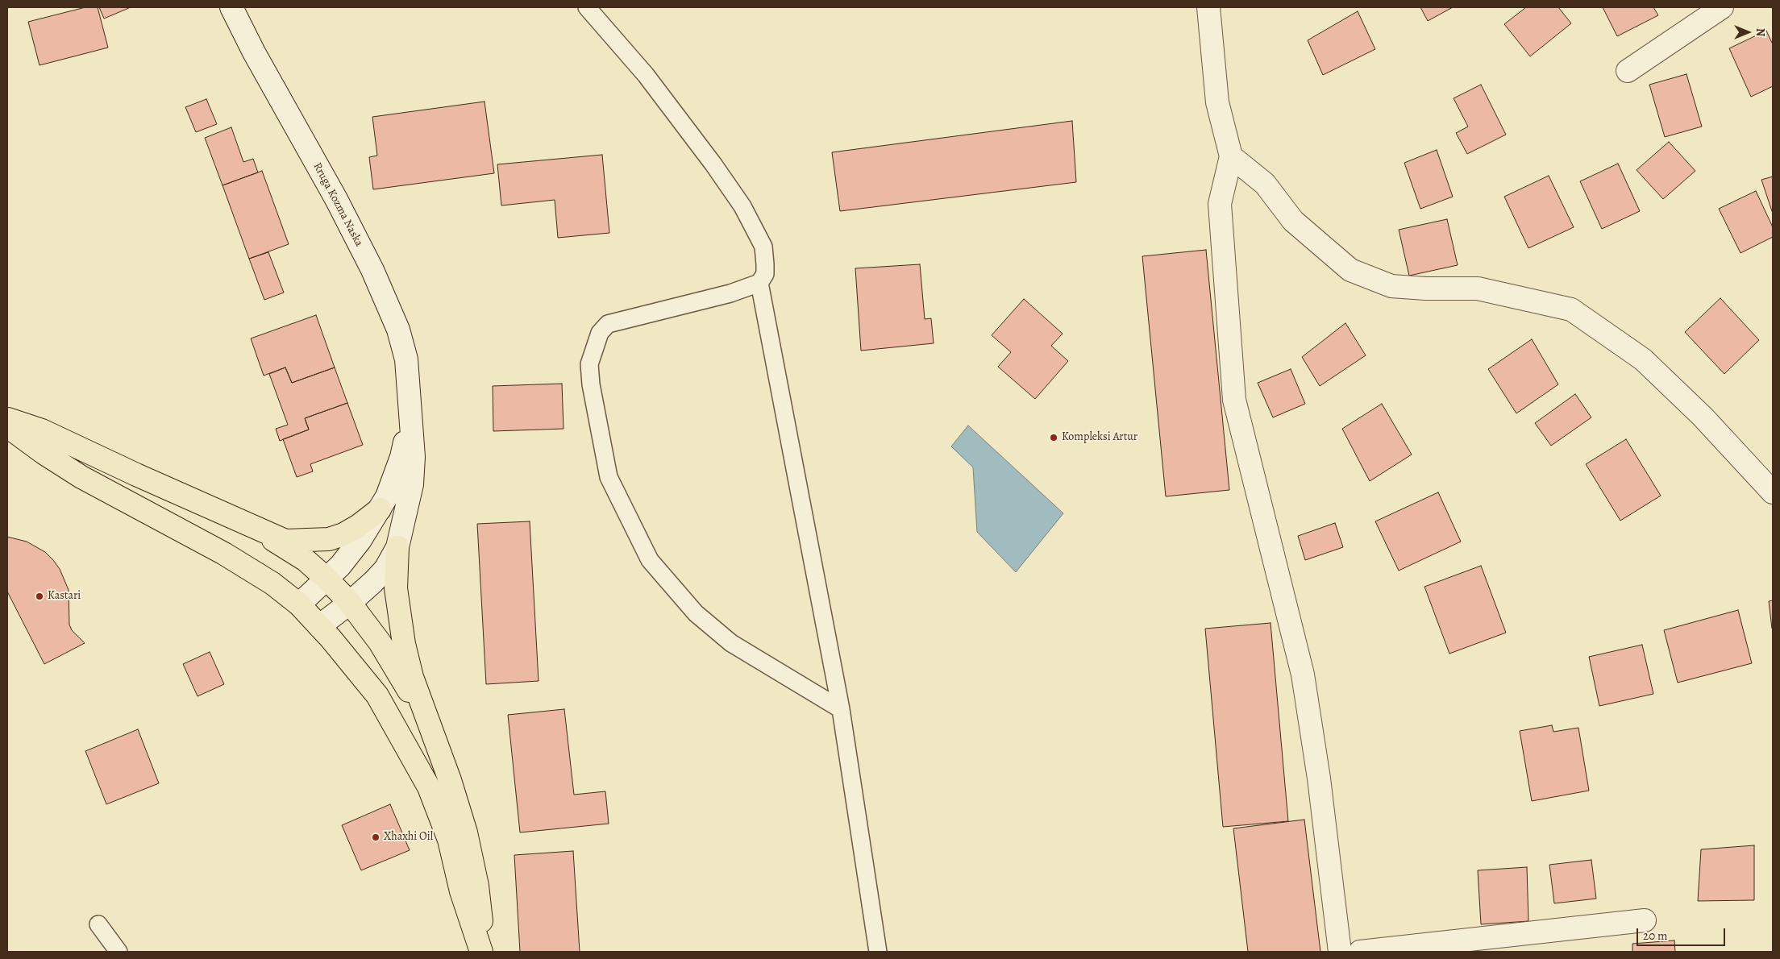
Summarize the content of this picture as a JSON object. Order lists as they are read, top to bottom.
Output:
{
  "streets": {
    "street": ["Rruga Kozma Naska"]
  },
  "places": ["Kompleksi Artur", "Kastari", "Xhaxhi Oil"],
  "scale_bar": "20 m",
  "north": "right"
}
